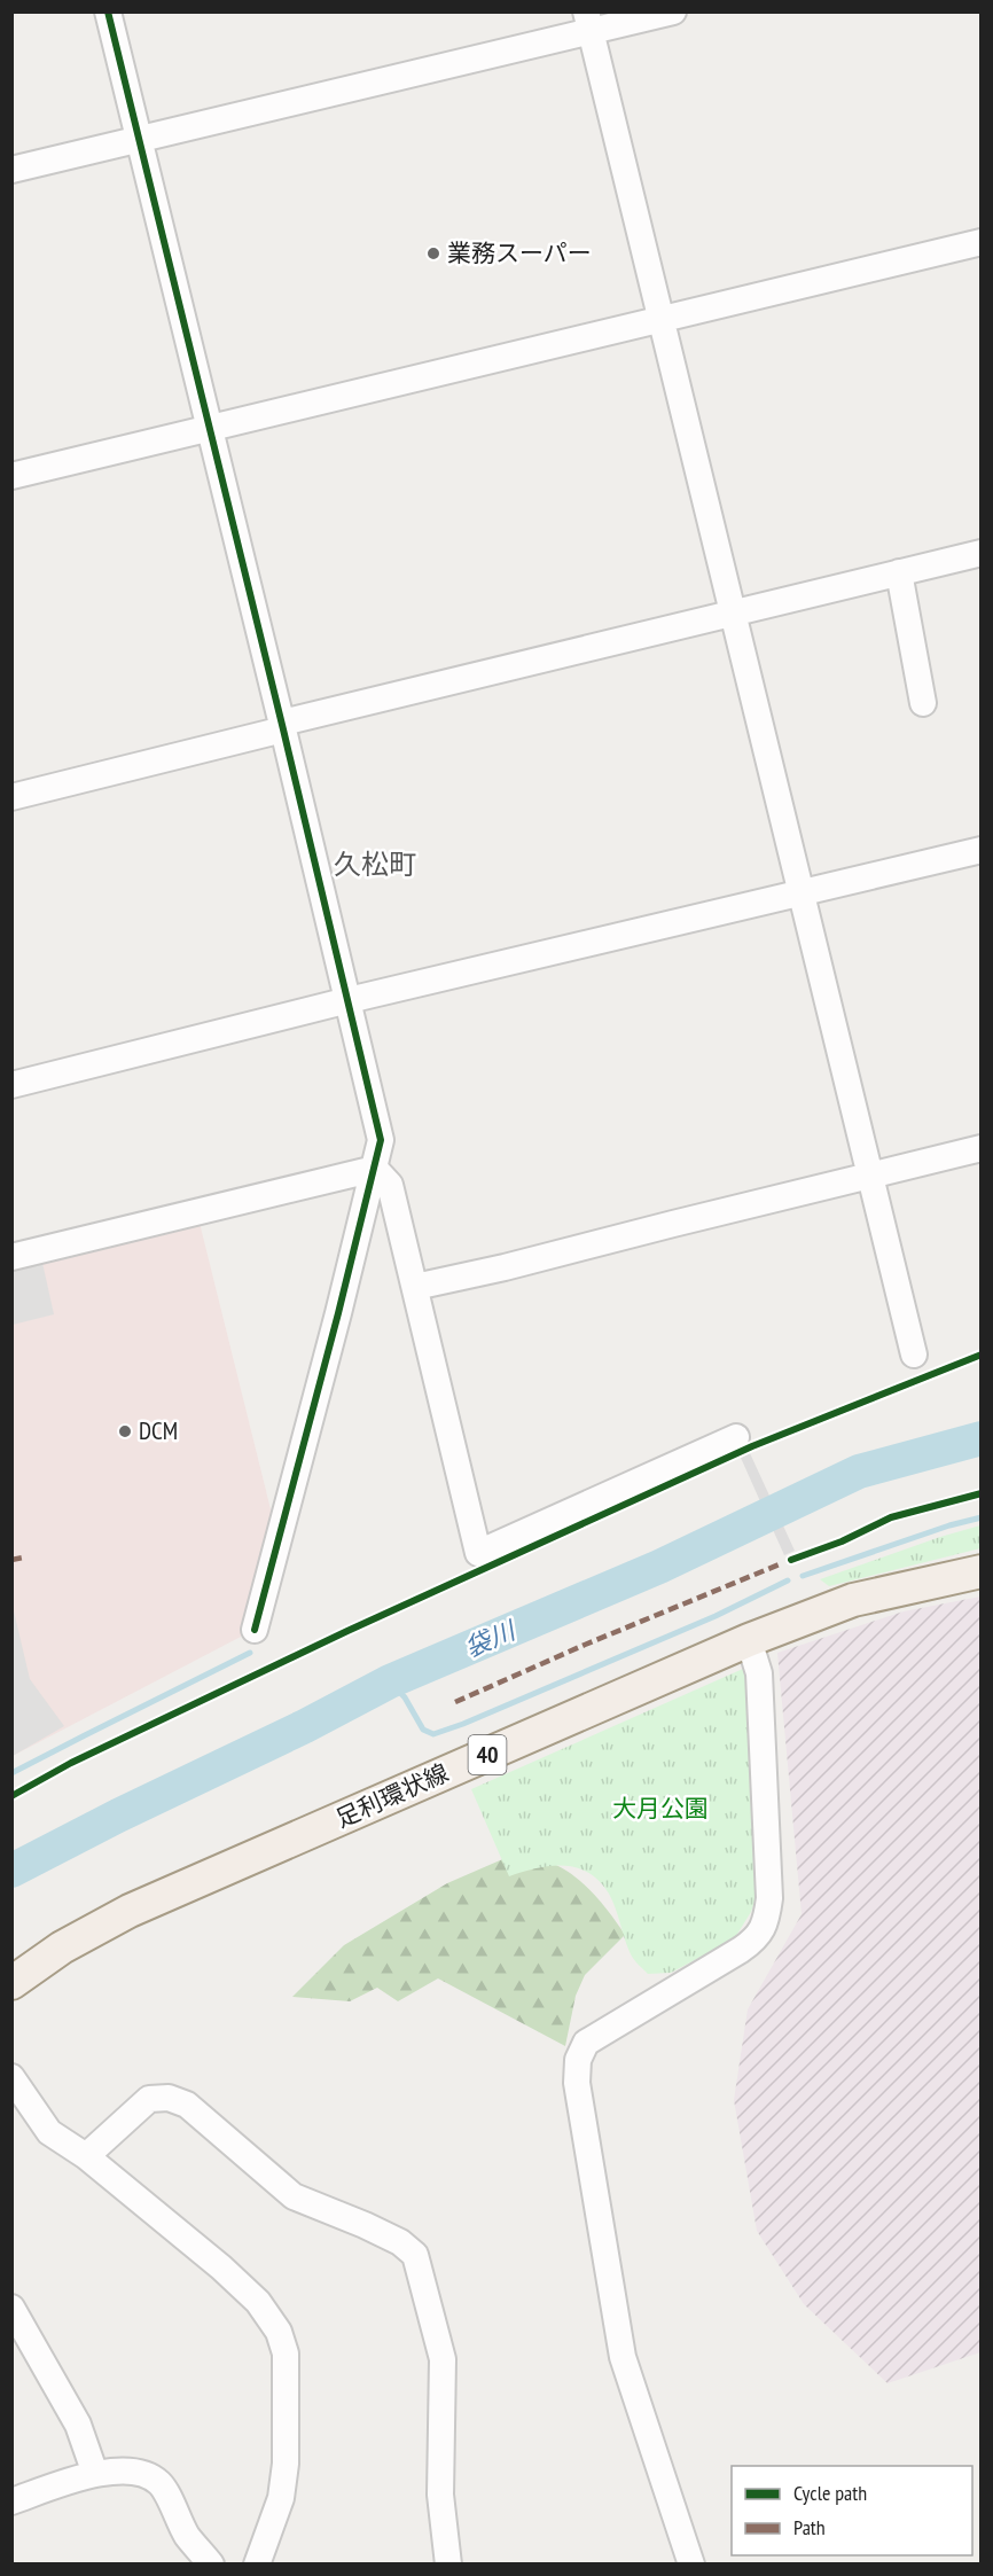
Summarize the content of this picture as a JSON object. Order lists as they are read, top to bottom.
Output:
{
  "streets": {
    "main road": ["40", "足利環状線"]
  },
  "districts": ["久松町"],
  "water": ["袋川"],
  "parks": ["大月公園"],
  "places": ["業務スーパー", "DCM"],
  "legend": ["Cycle path", "Path"]
}
